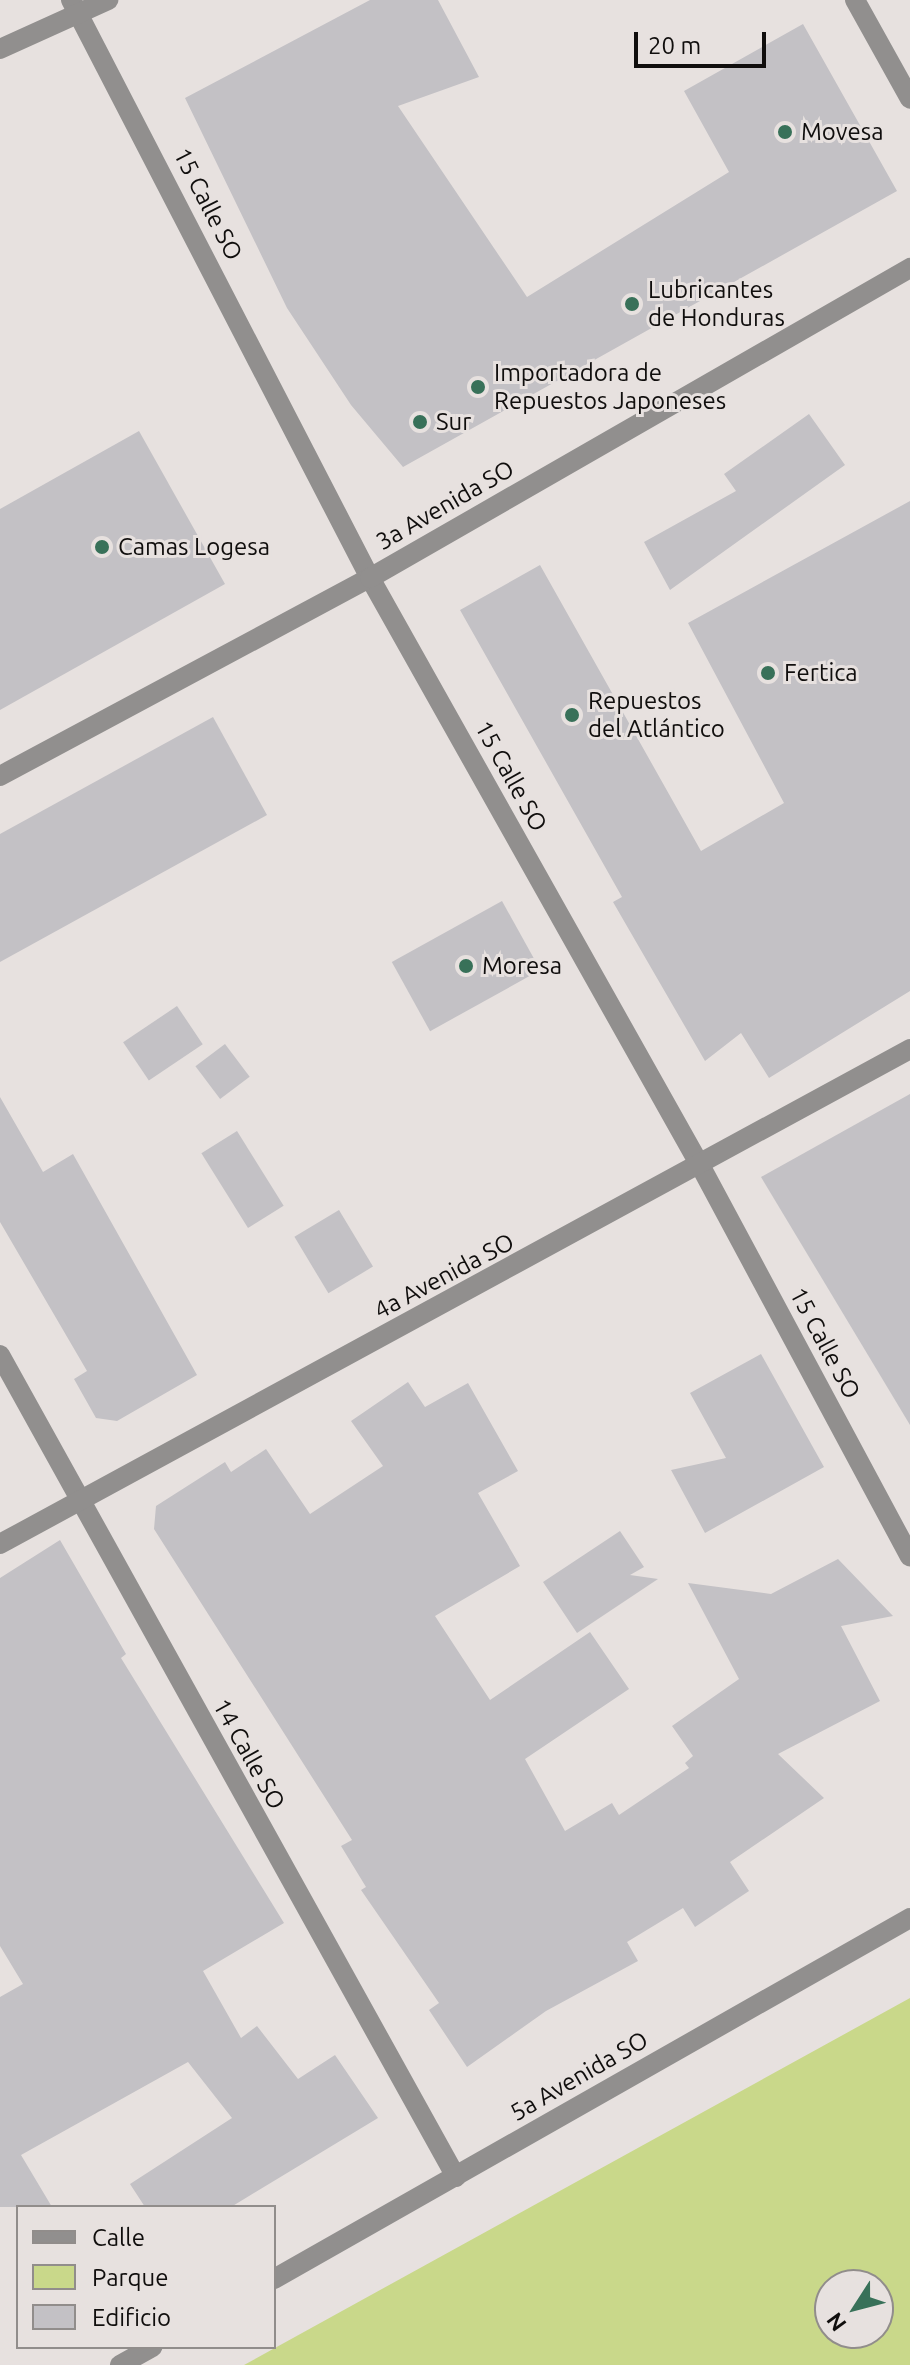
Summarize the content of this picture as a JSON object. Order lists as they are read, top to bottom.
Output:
{
  "streets": {
    "street": [
      "15 Calle SO",
      "3a Avenida SO",
      "4a Avenida SO",
      "14 Calle SO",
      "5a Avenida SO"
    ]
  },
  "crossings": [
    ["15 Calle SO", "3a Avenida SO"],
    ["15 Calle SO", "4a Avenida SO"],
    ["4a Avenida SO", "14 Calle SO"],
    ["14 Calle SO", "5a Avenida SO"]
  ],
  "places": [
    "Movesa",
    "Lubricantes de Honduras",
    "Importadora de Repuestos Japoneses",
    "Sur",
    "Camas Logesa",
    "Fertica",
    "Repuestos del Atlántico",
    "Moresa"
  ],
  "legend": ["Calle", "Parque", "Edificio"],
  "scale_bar": "20 m",
  "north": "bottom left"
}
